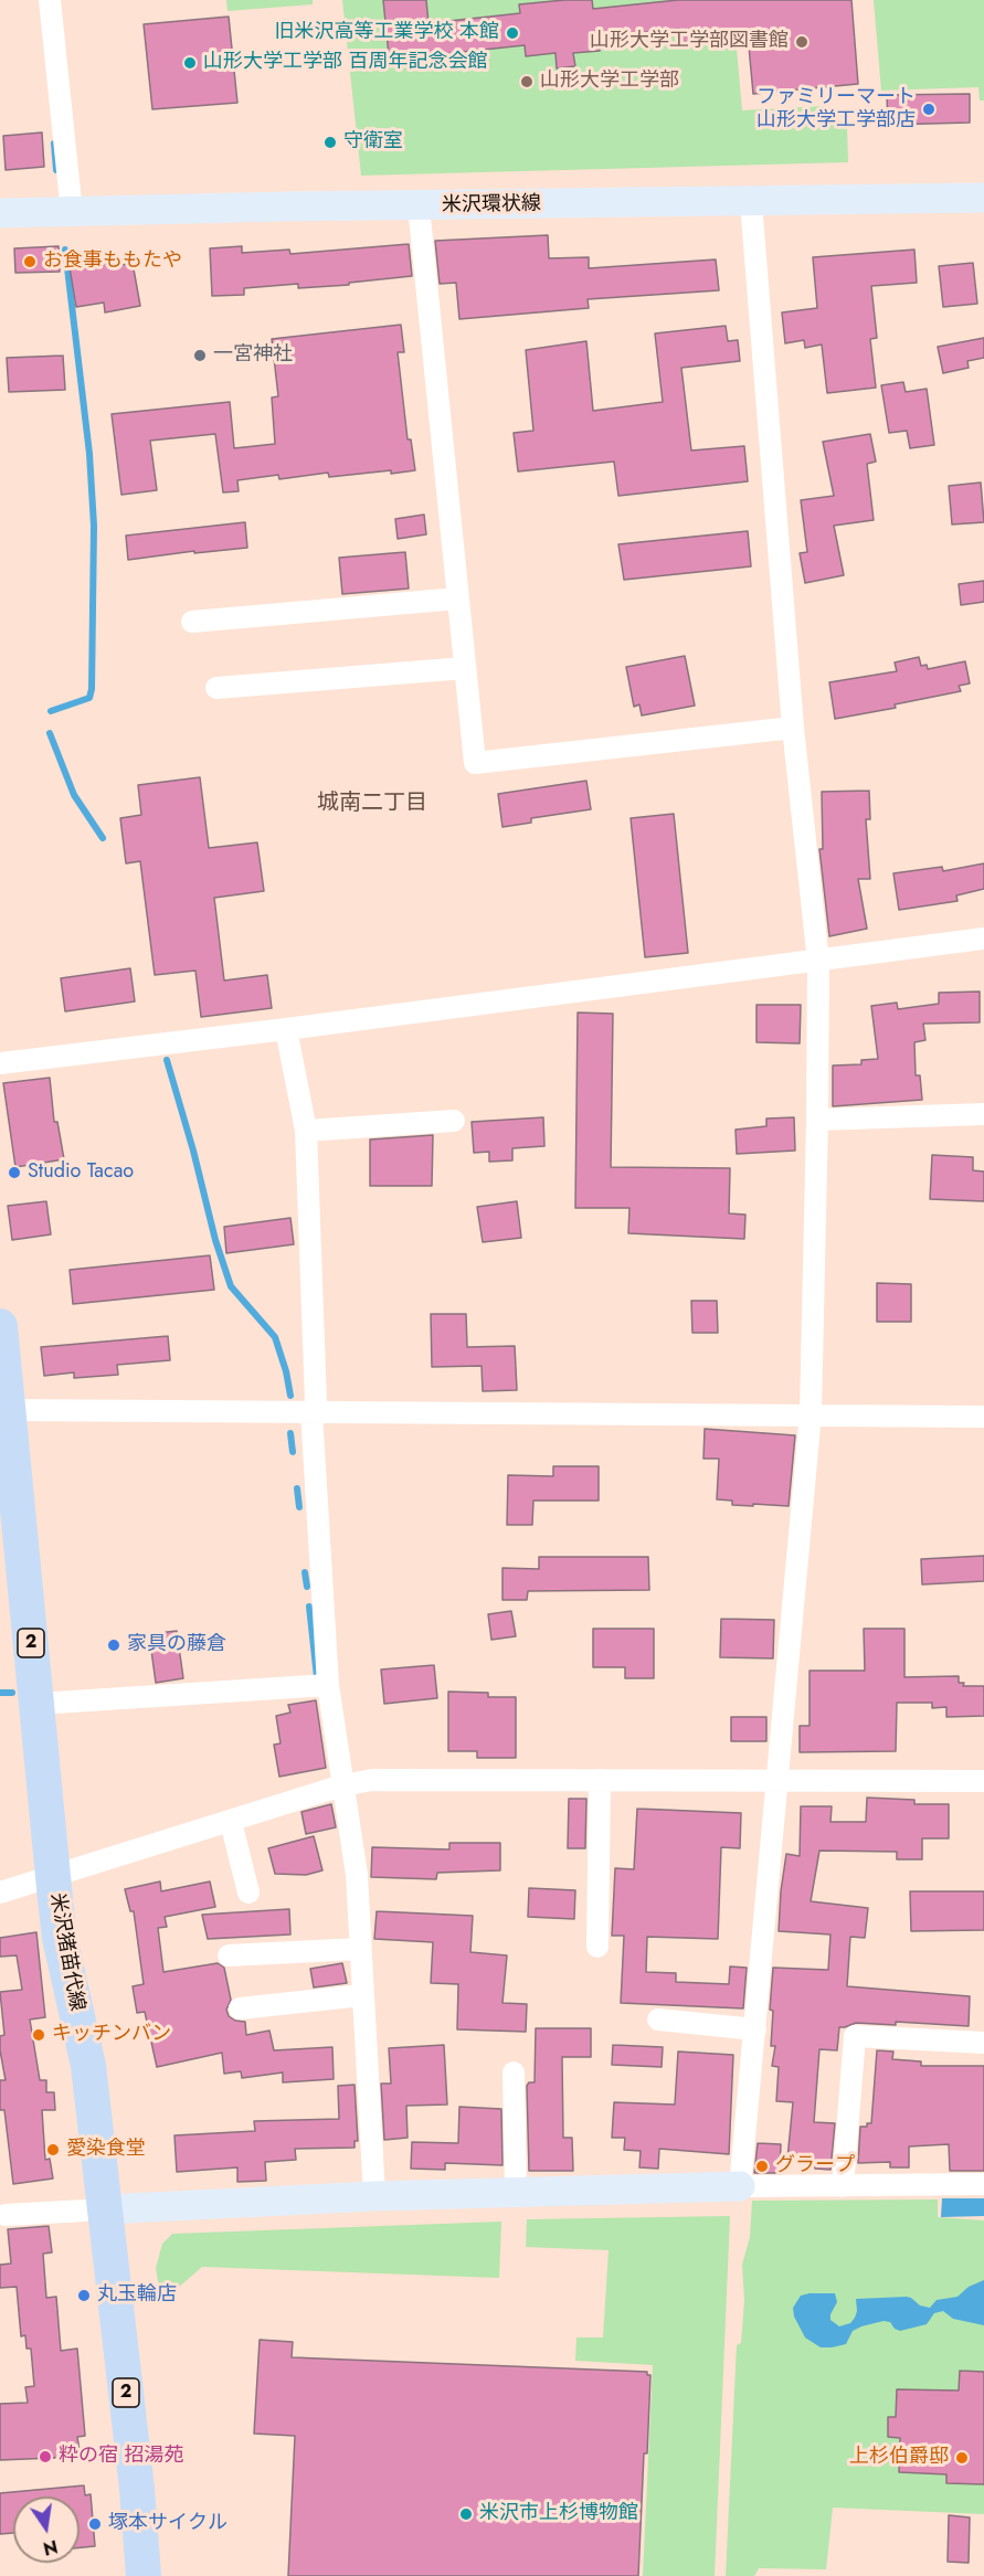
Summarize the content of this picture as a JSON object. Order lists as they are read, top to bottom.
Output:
{
  "streets": {
    "main road": ["米沢環状線", "2", "米沢猪苗代線"]
  },
  "districts": ["城南二丁目"],
  "places": [
    "旧米沢高等工業学校 本館",
    "山形大学工学部図書館",
    "山形大学工学部 百周年記念会館",
    "山形大学工学部",
    "ファミリーマート 山形大学工学部店",
    "守衛室",
    "お食事ももたや",
    "一宮神社",
    "Studio Tacao",
    "家具の藤倉",
    "キッチンバン",
    "愛染食堂",
    "グラープ",
    "丸玉輪店",
    "粋の宿 招湯苑",
    "上杉伯爵邸",
    "米沢市上杉博物館",
    "塚本サイクル"
  ],
  "north": "bottom"
}
